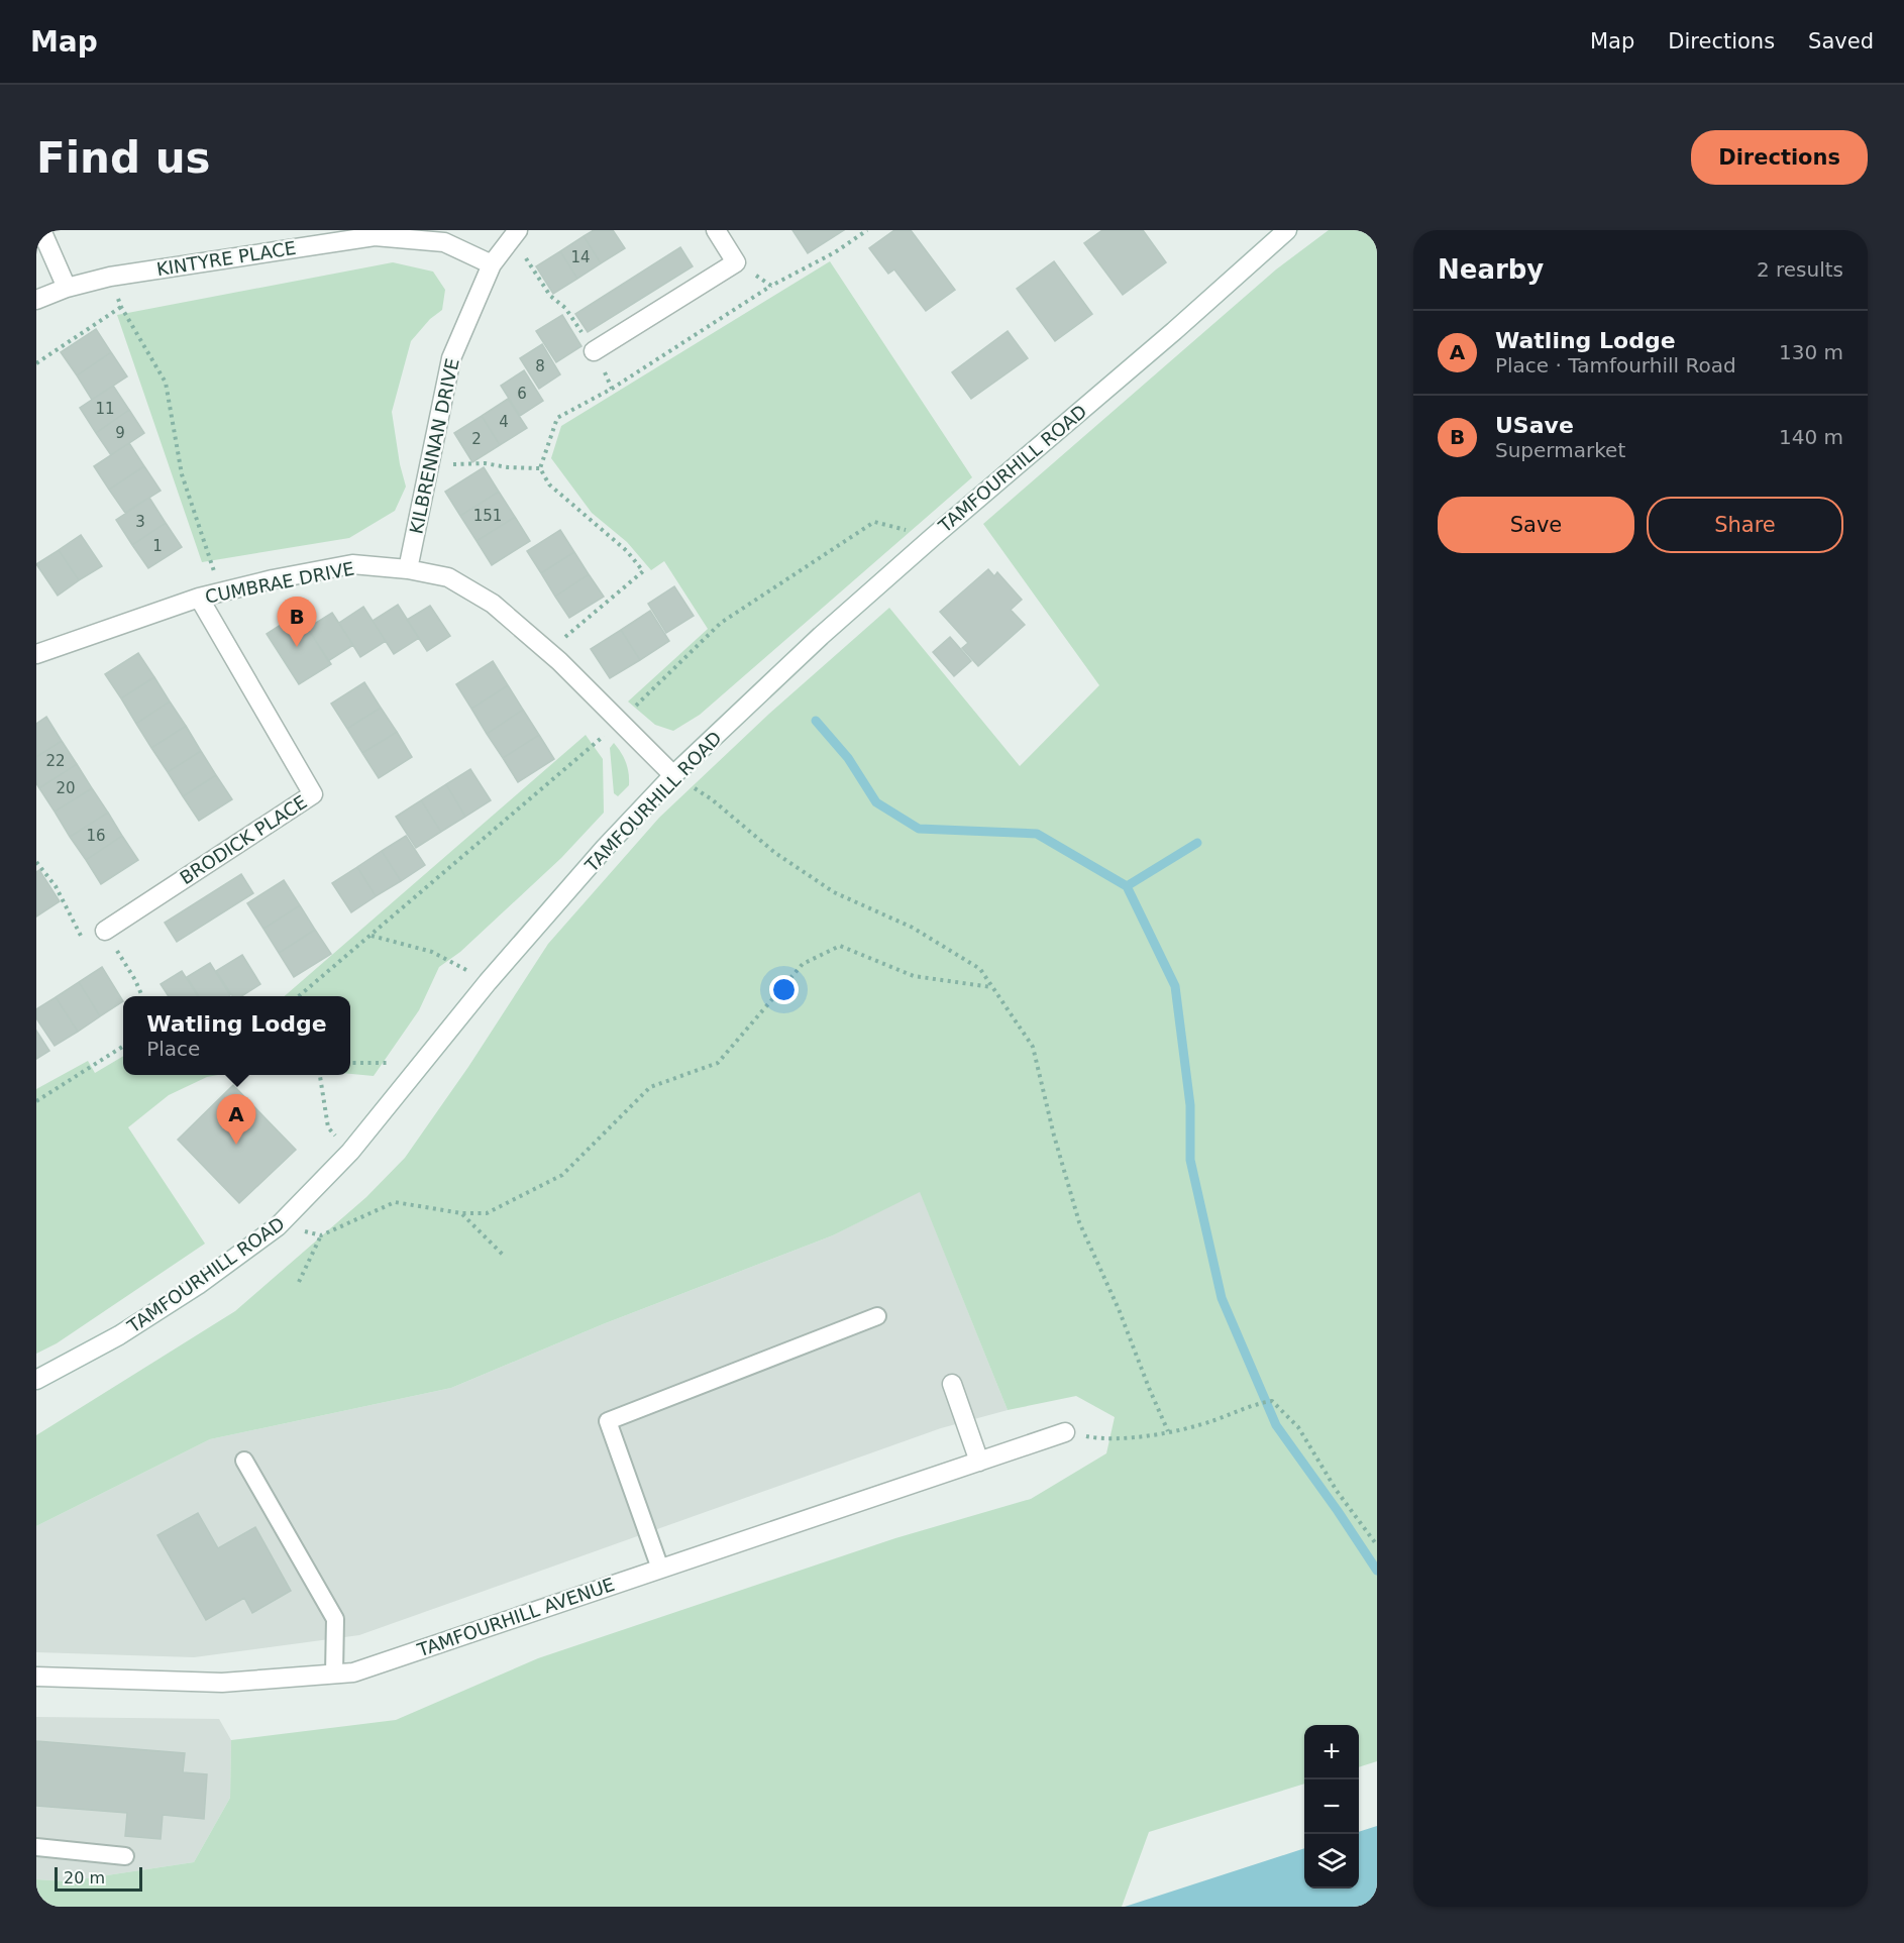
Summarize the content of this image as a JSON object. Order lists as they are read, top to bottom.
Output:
{
  "streets": {
    "street": [
      "KINTYRE PLACE",
      "KILBRENNAN DRIVE",
      "TAMFOURHILL ROAD",
      "CUMBRAE DRIVE",
      "BRODICK PLACE",
      "TAMFOURHILL AVENUE"
    ]
  },
  "crossings": [
    ["KINTYRE PLACE", "KILBRENNAN DRIVE"],
    ["KILBRENNAN DRIVE", "CUMBRAE DRIVE"],
    ["TAMFOURHILL ROAD", "CUMBRAE DRIVE"],
    ["CUMBRAE DRIVE", "BRODICK PLACE"]
  ],
  "house_numbers": [
    "14",
    "8",
    "6",
    "11",
    "4",
    "9",
    "2",
    "151",
    "3",
    "1",
    "22",
    "20",
    "16"
  ],
  "scale_bar": "20 m",
  "page": {
    "header": "Map",
    "nav": ["Map", "Directions", "Saved"],
    "buttons": [
      "Directions",
      ["Save", "Share"]
    ],
    "title": "Find us",
    "heading": ["Nearby", "2 results"],
    "list": [
      {
        "mark": "A",
        "name": "Watling Lodge",
        "note": "Place · Tamfourhill Road",
        "value": "130 m"
      },
      {
        "mark": "B",
        "name": "USave",
        "note": "Supermarket",
        "value": "140 m"
      }
    ],
    "pins": ["B", "A"],
    "popup": ["Watling Lodge", "Place"],
    "map_buttons": ["+", "−"],
    "scale": "20 m"
  }
}
